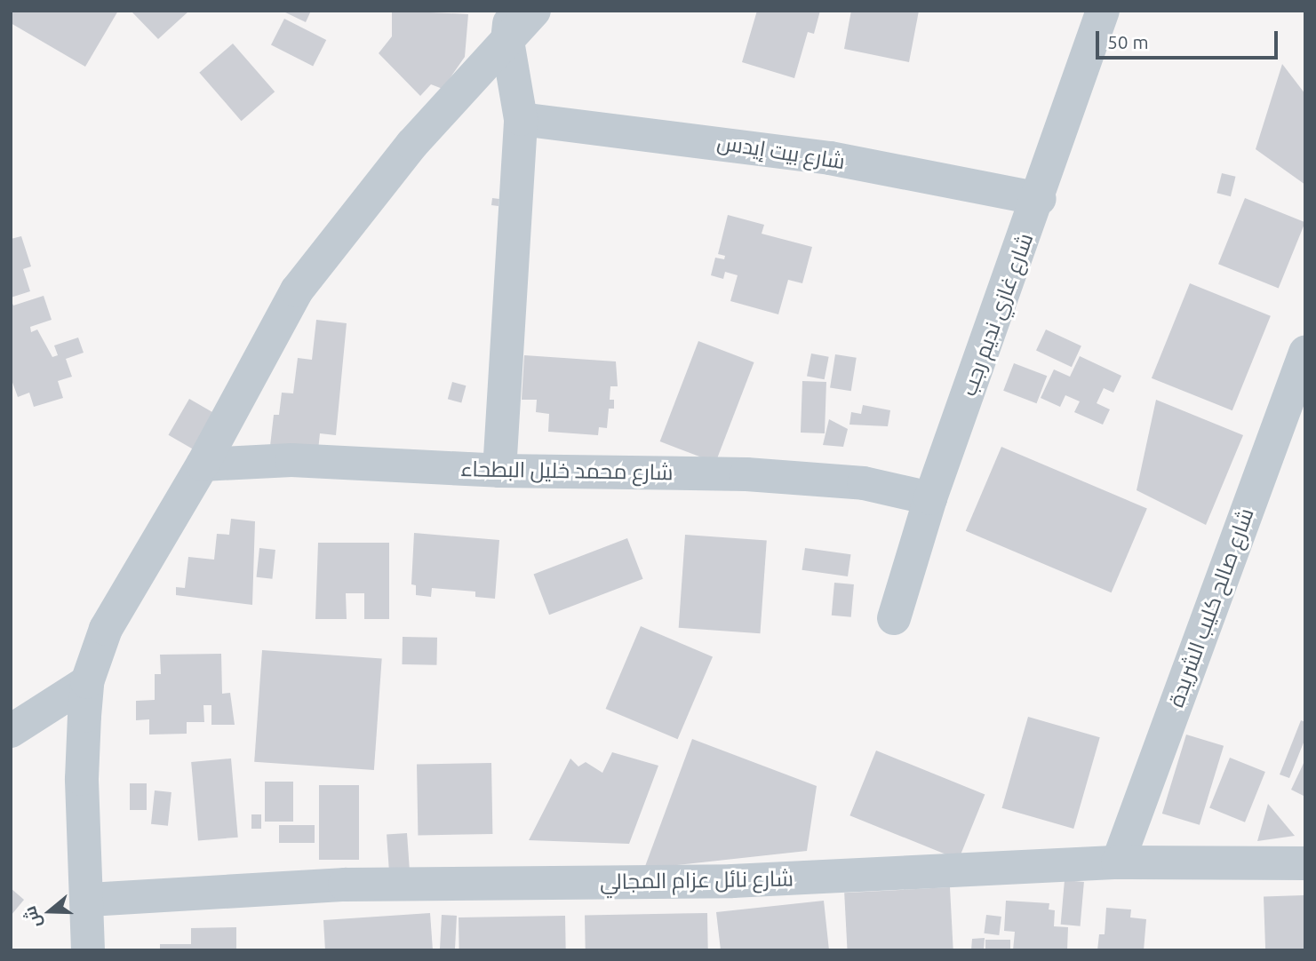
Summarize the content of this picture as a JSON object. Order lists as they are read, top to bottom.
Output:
{
  "streets": {
    "street": [
      "شارع بيت إيدس",
      "شارع غازي نديم رجب",
      "شارع محمد خليل البطحاء",
      "شارع صالح كليب الشريدة",
      "شارع نائل عزام المجالي"
    ]
  },
  "crossings": [
    ["شارع بيت إيدس", "شارع غازي نديم رجب"],
    ["شارع غازي نديم رجب", "شارع محمد خليل البطحاء"],
    ["شارع صالح كليب الشريدة", "شارع نائل عزام المجالي"]
  ],
  "scale_bar": "50 m",
  "north": "left"
}
